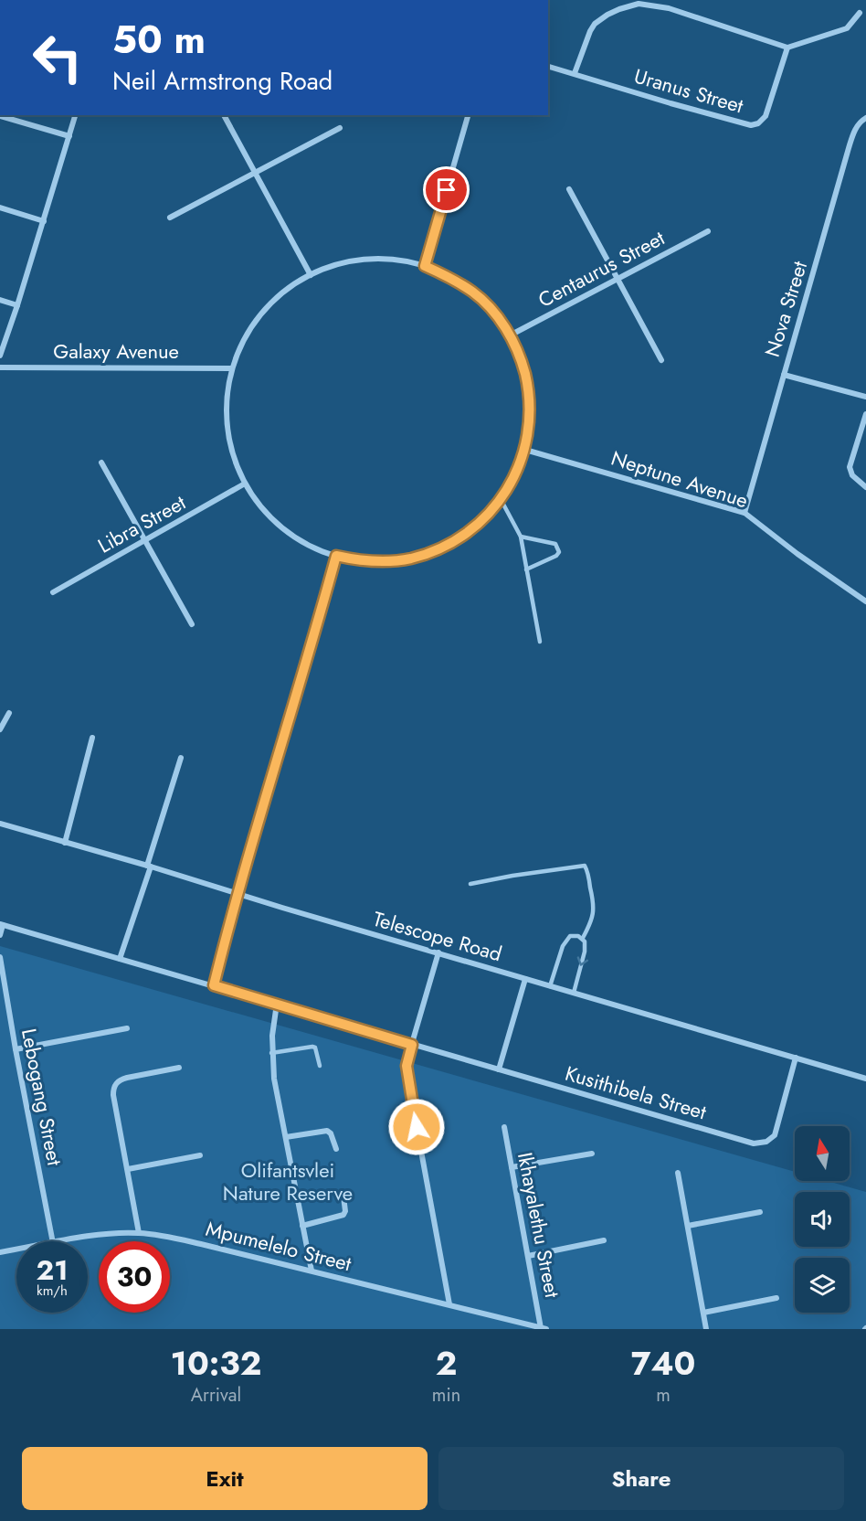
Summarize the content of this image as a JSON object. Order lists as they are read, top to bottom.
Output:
{
  "streets": {
    "street": [
      "Uranus Street",
      "Centaurus Street",
      "Nova Street",
      "Galaxy Avenue",
      "Neptune Avenue",
      "Libra Street",
      "Telescope Road",
      "Kusithibela Street",
      "Lebogang Street",
      "Ikhayalethu Street",
      "Mpumelelo Street"
    ]
  },
  "crossings": [
    ["Nova Street", "Neptune Avenue"],
    ["Telescope Road", "Kusithibela Street"],
    ["Ikhayalethu Street", "Mpumelelo Street"]
  ],
  "parks": ["Olifantsvlei Nature Reserve"],
  "north": "top",
  "page": {
    "turn": ["50 m", "Neil Armstrong Road"],
    "speed": "21 km/h",
    "limit": "30",
    "eta": [
      "10:32",
      "Arrival",
      "2",
      "min",
      "740",
      "m"
    ],
    "buttons": ["Exit", "Share"]
  }
}
